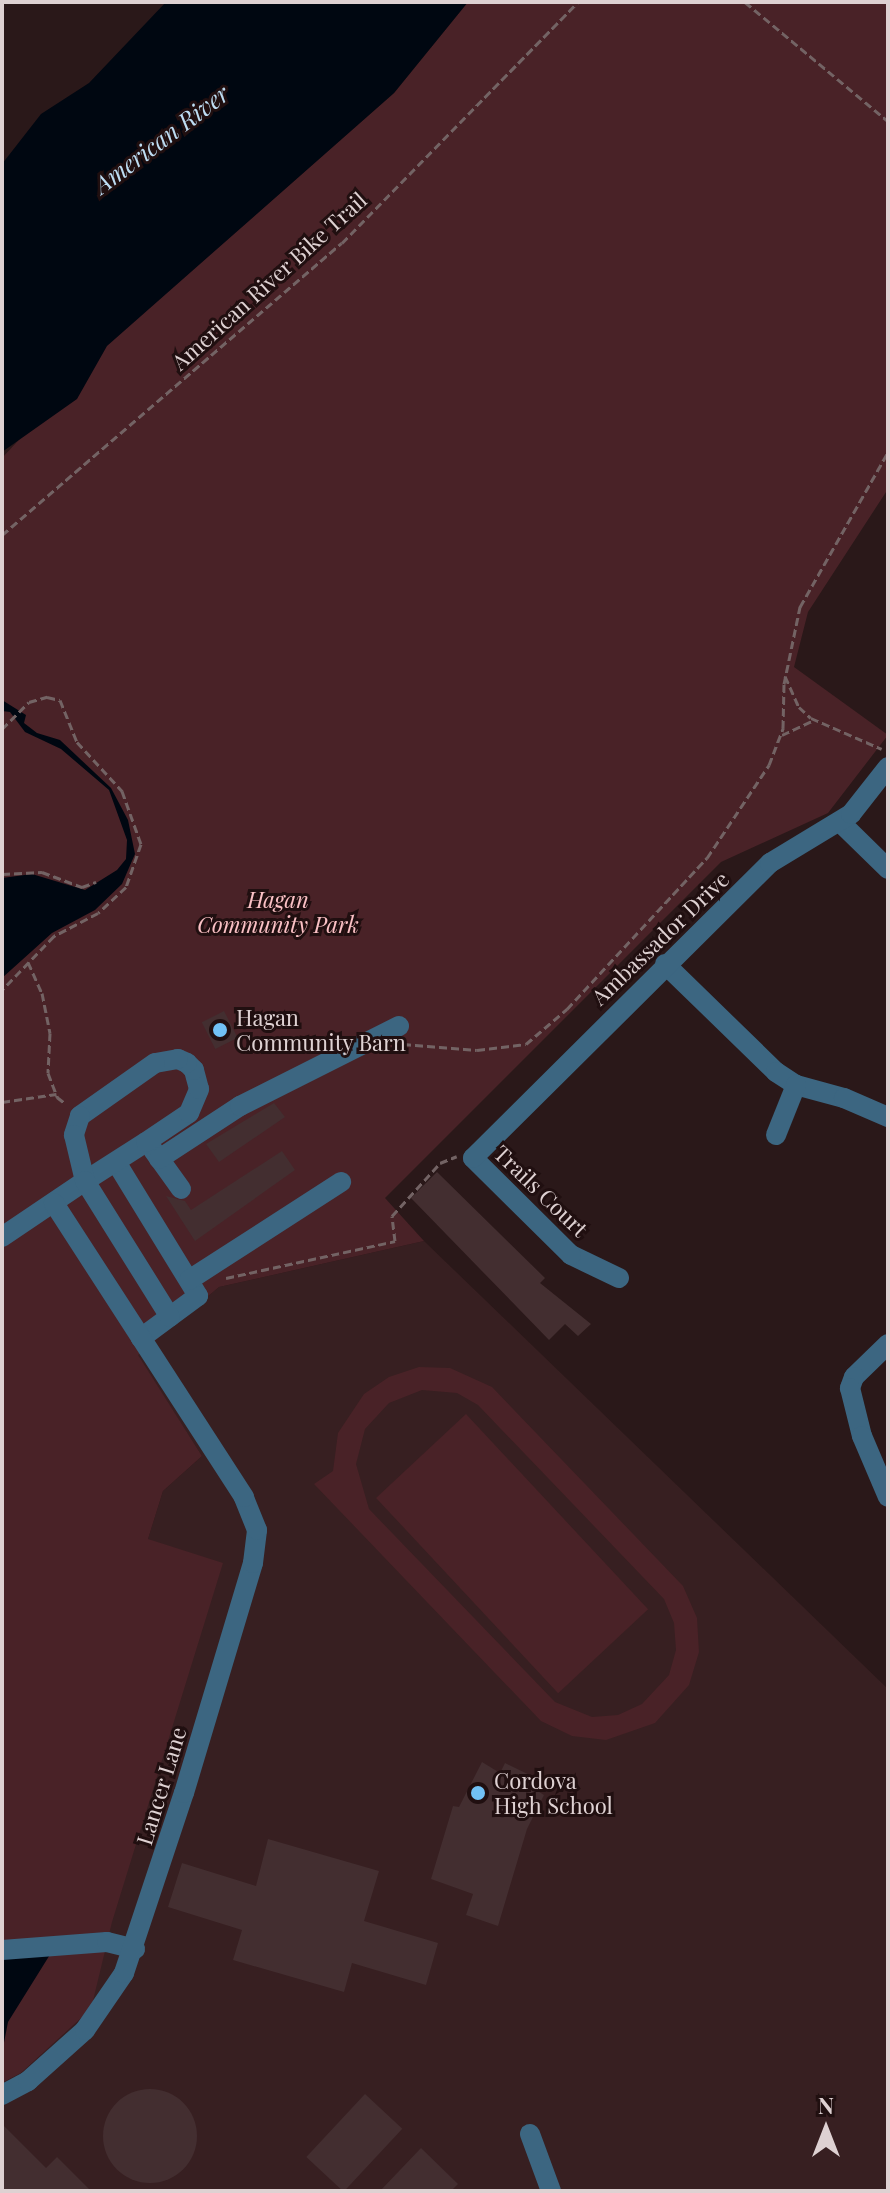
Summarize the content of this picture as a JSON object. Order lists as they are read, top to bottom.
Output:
{
  "streets": {
    "street": ["Ambassador Drive", "Trails Court", "Lancer Lane"],
    "path": ["American River Bike Trail"]
  },
  "crossings": [
    ["Ambassador Drive", "Trails Court"]
  ],
  "water": ["American River"],
  "parks": ["Hagan Community Park"],
  "places": ["Hagan Community Barn", "Cordova High School"],
  "north": "top"
}
